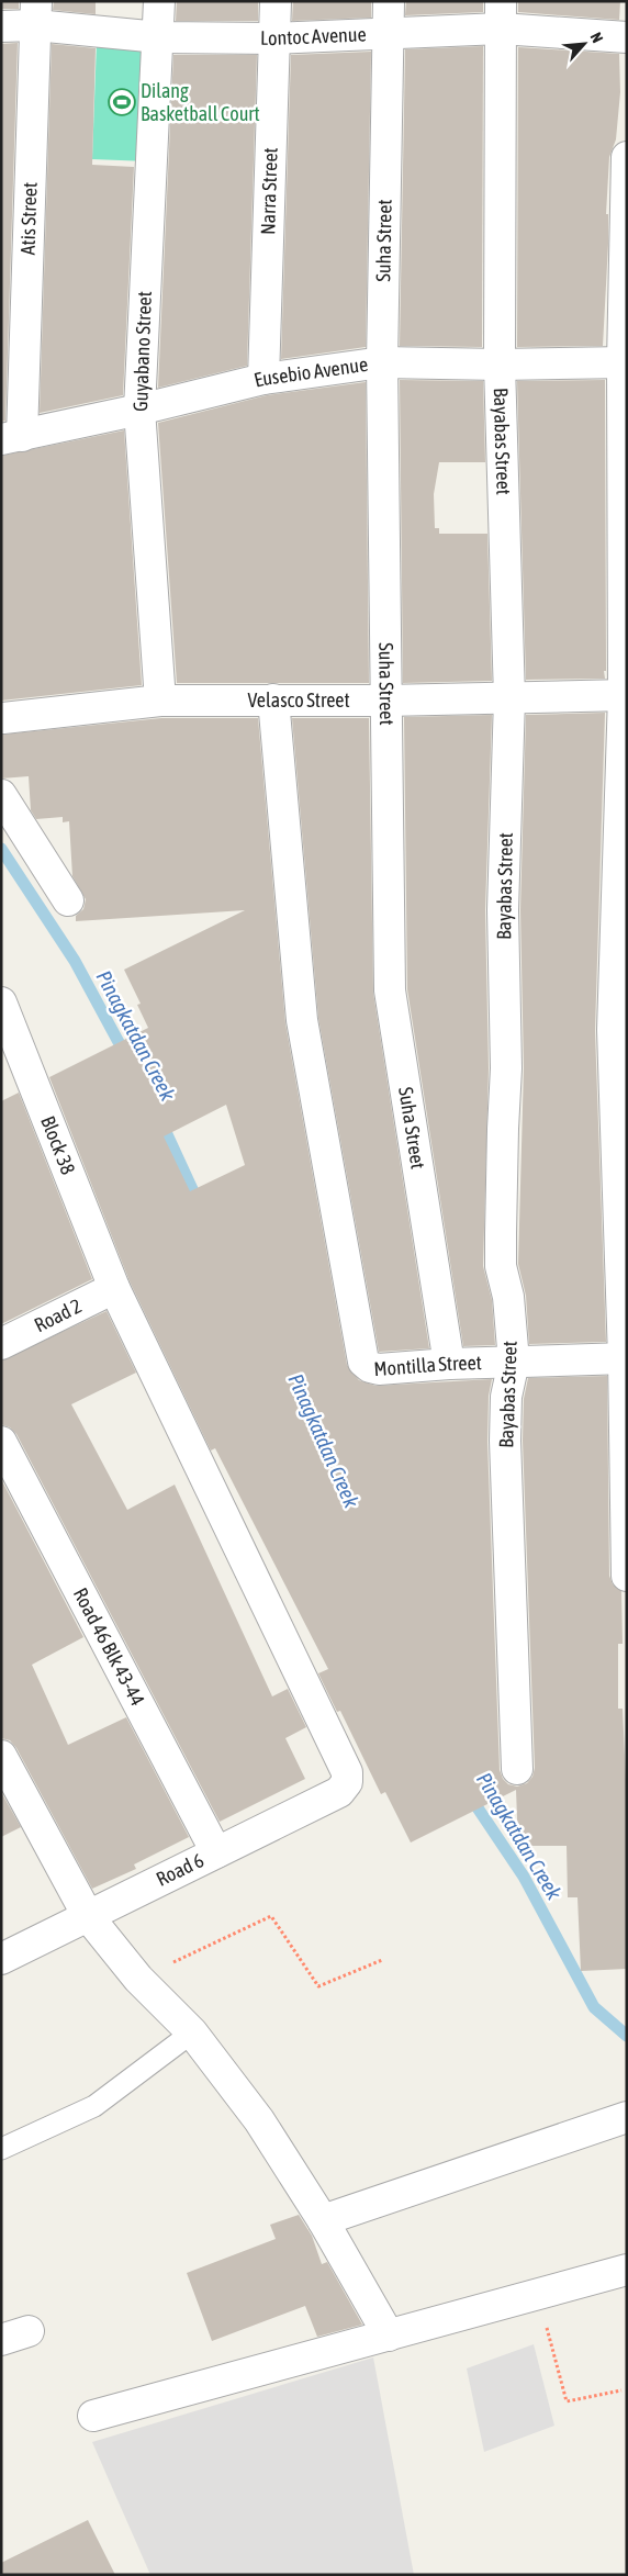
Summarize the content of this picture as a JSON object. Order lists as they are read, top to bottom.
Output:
{
  "streets": {
    "street": [
      "Lontoc Avenue",
      "Narra Street",
      "Atis Street",
      "Suha Street",
      "Guyabano Street",
      "Eusebio Avenue",
      "Bayabas Street",
      "Velasco Street",
      "Block 38",
      "Road 2",
      "Montilla Street",
      "Road 46 Blk 43-44",
      "Road 6"
    ]
  },
  "crossings": [
    ["Lontoc Avenue", "Narra Street"],
    ["Lontoc Avenue", "Atis Street"],
    ["Lontoc Avenue", "Suha Street"],
    ["Lontoc Avenue", "Guyabano Street"],
    ["Lontoc Avenue", "Bayabas Street"],
    ["Narra Street", "Eusebio Avenue"],
    ["Atis Street", "Eusebio Avenue"],
    ["Suha Street", "Eusebio Avenue"],
    ["Suha Street", "Velasco Street"],
    ["Suha Street", "Montilla Street"],
    ["Guyabano Street", "Eusebio Avenue"],
    ["Guyabano Street", "Velasco Street"],
    ["Eusebio Avenue", "Bayabas Street"],
    ["Bayabas Street", "Velasco Street"],
    ["Bayabas Street", "Montilla Street"],
    ["Velasco Street", "Montilla Street"],
    ["Block 38", "Road 2"],
    ["Block 38", "Road 6"],
    ["Road 46 Blk 43-44", "Road 6"]
  ],
  "water": ["Pinagkatdan Creek"],
  "places": {
    "sports": ["Dilang Basketball Court"]
  },
  "north": "top right"
}
